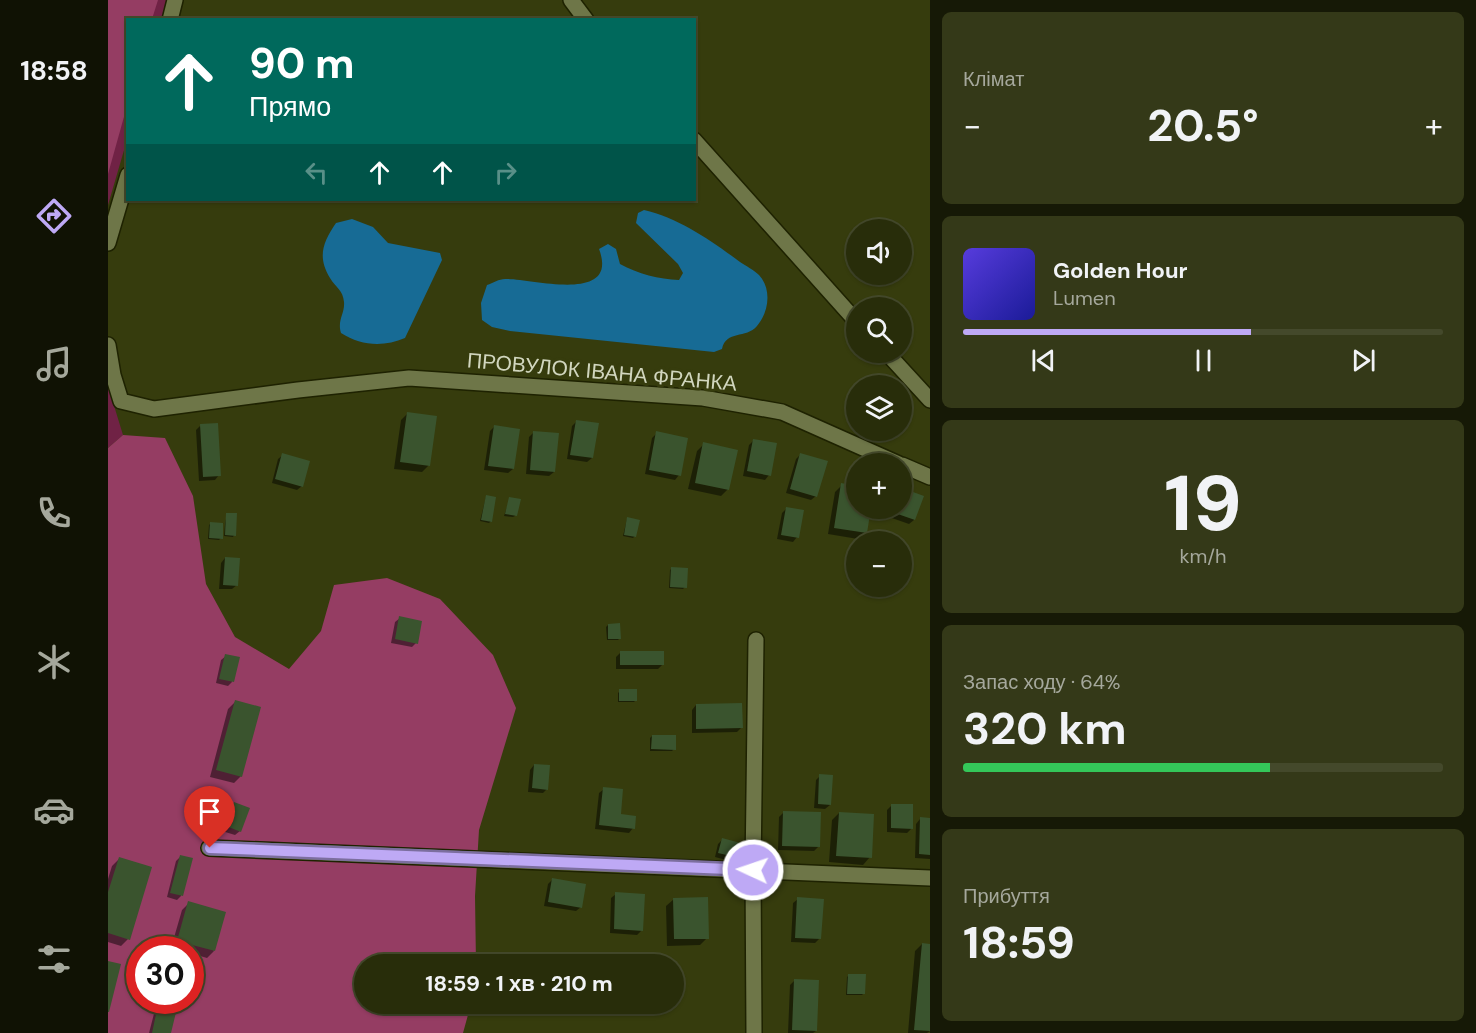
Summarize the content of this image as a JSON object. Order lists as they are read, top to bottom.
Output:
{
  "streets": {
    "street": ["ПРОВУЛОК ІВАНА ФРАНКА"]
  },
  "page": {
    "tabs": "18:58",
    "tile": [
      "Клімат",
      ["19", "km/h"],
      ["Запас ходу · 64%", "320 km"],
      ["Прибуття", "18:59"]
    ],
    "turn": ["90 m", "Прямо"],
    "heat": ["−", "20.5°", "+"],
    "map_buttons": ["+", "−"],
    "song": ["Golden Hour", "Lumen"],
    "limit": "30",
    "trip": "18:59 · 1 хв · 210 m"
  }
}
